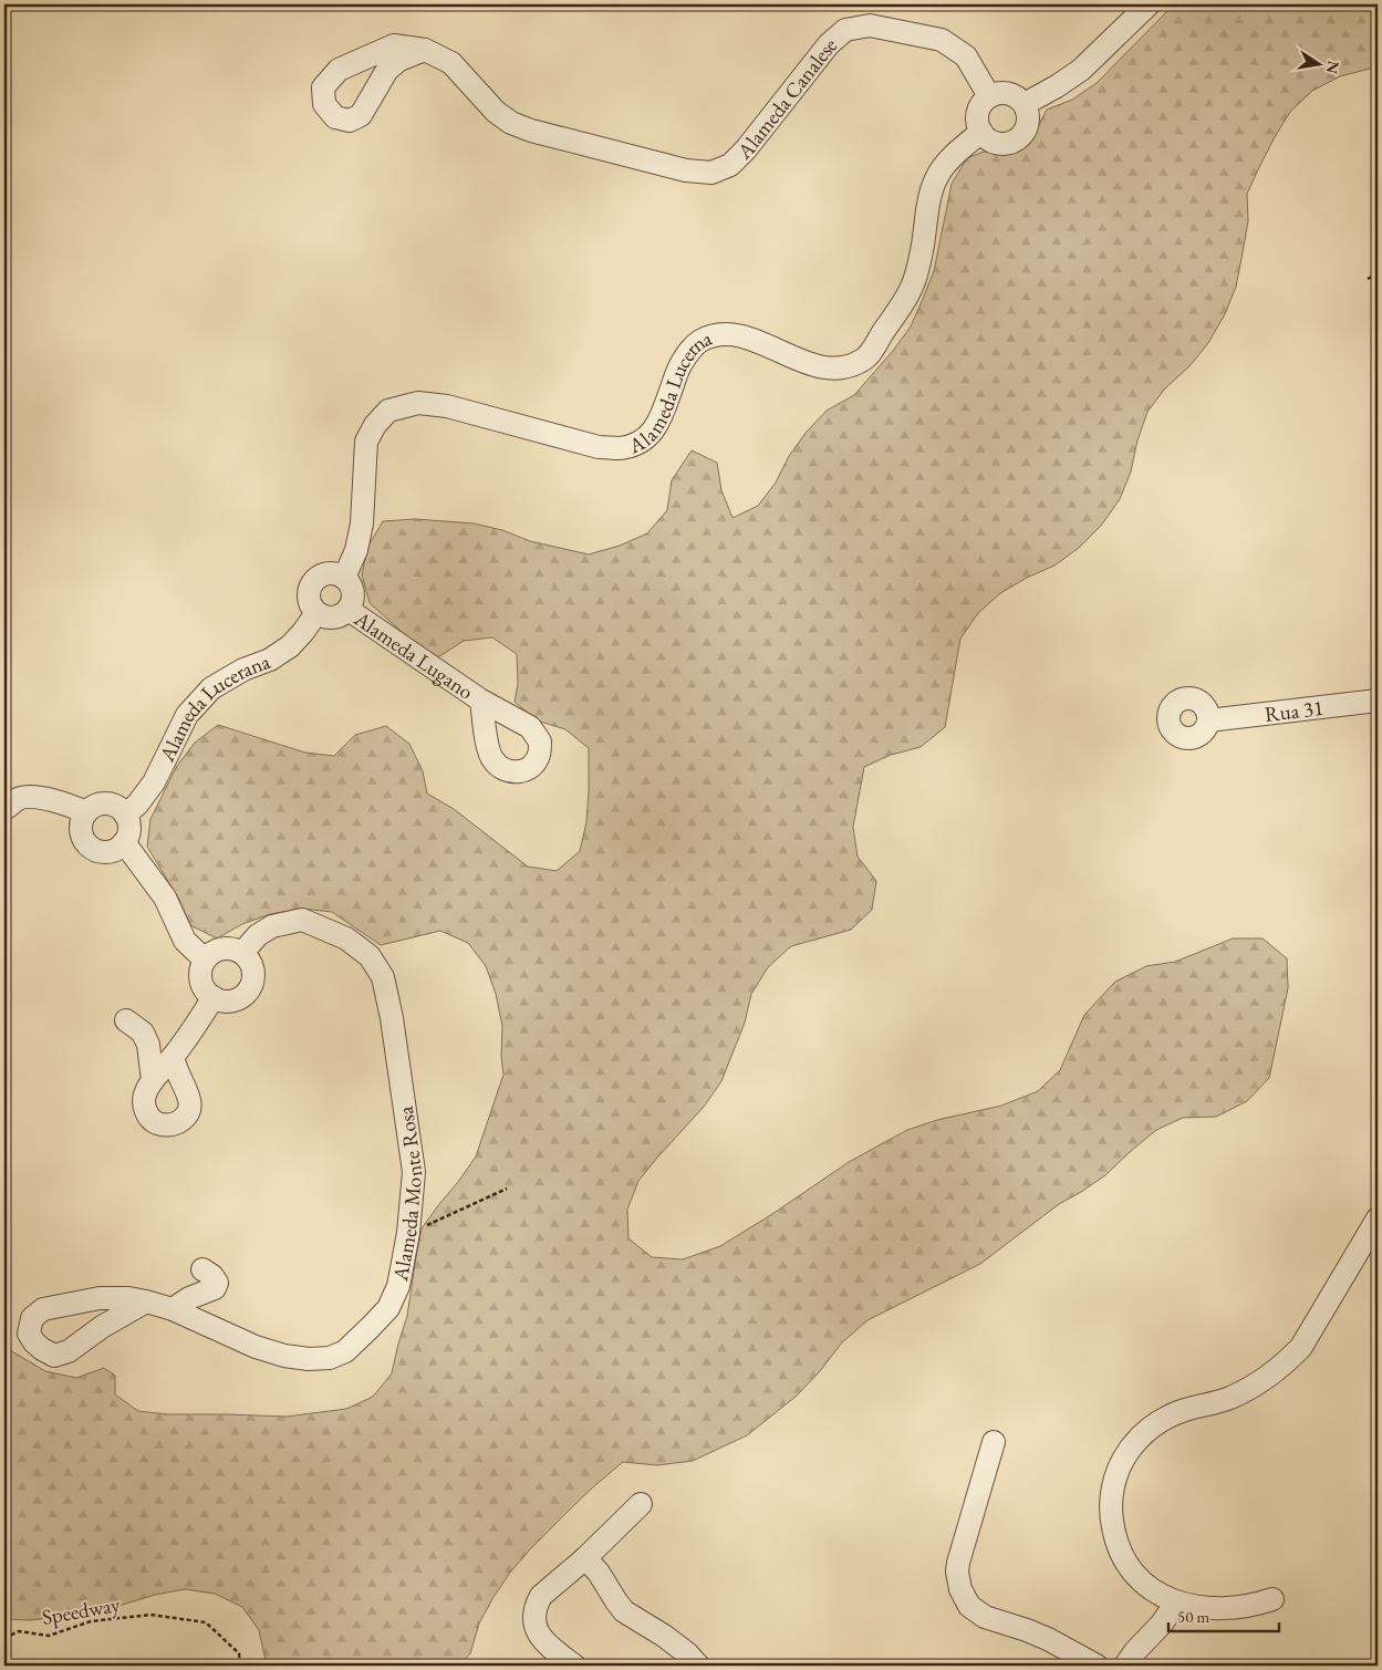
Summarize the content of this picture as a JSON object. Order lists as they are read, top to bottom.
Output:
{
  "streets": {
    "street": [
      "Alameda Canalese",
      "Alameda Lucerna",
      "Alameda Lugano",
      "Rua 31",
      "Alameda Lucerana",
      "Alameda Monte Rosa"
    ],
    "path": ["Speedway"]
  },
  "crossings": [
    ["Alameda Canalese", "Alameda Lucerna"],
    ["Alameda Lucerna", "Alameda Lugano"],
    ["Alameda Lucerna", "Alameda Lucerana"],
    ["Alameda Lugano", "Alameda Lucerana"]
  ],
  "scale_bar": "50 m",
  "north": "right"
}
